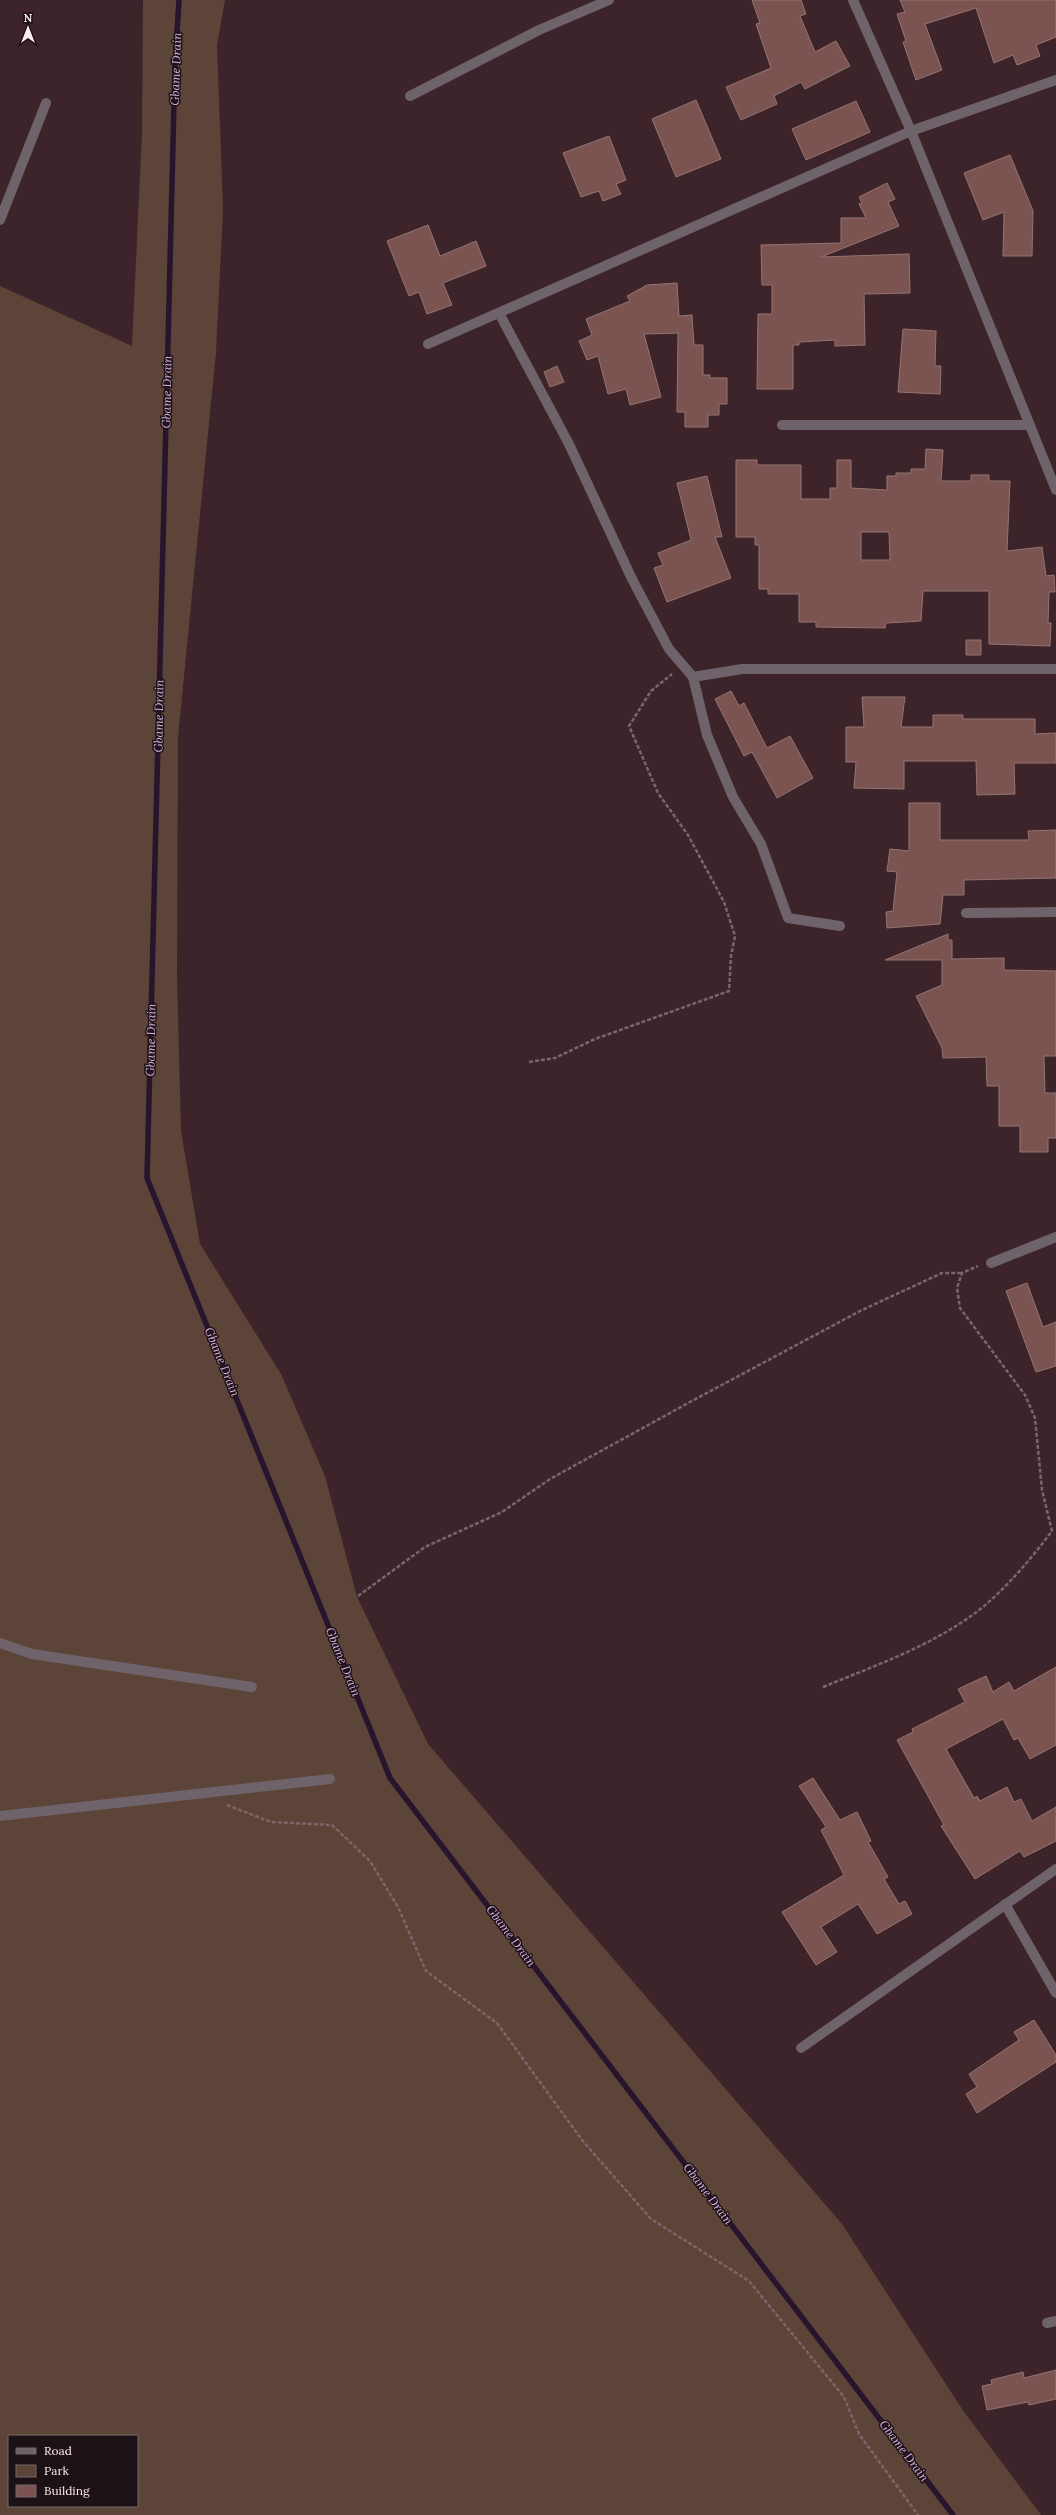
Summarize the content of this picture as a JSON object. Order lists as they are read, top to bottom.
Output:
{
  "water": ["Gbame Drain"],
  "legend": ["Road", "Park", "Building"],
  "north": "top"
}
